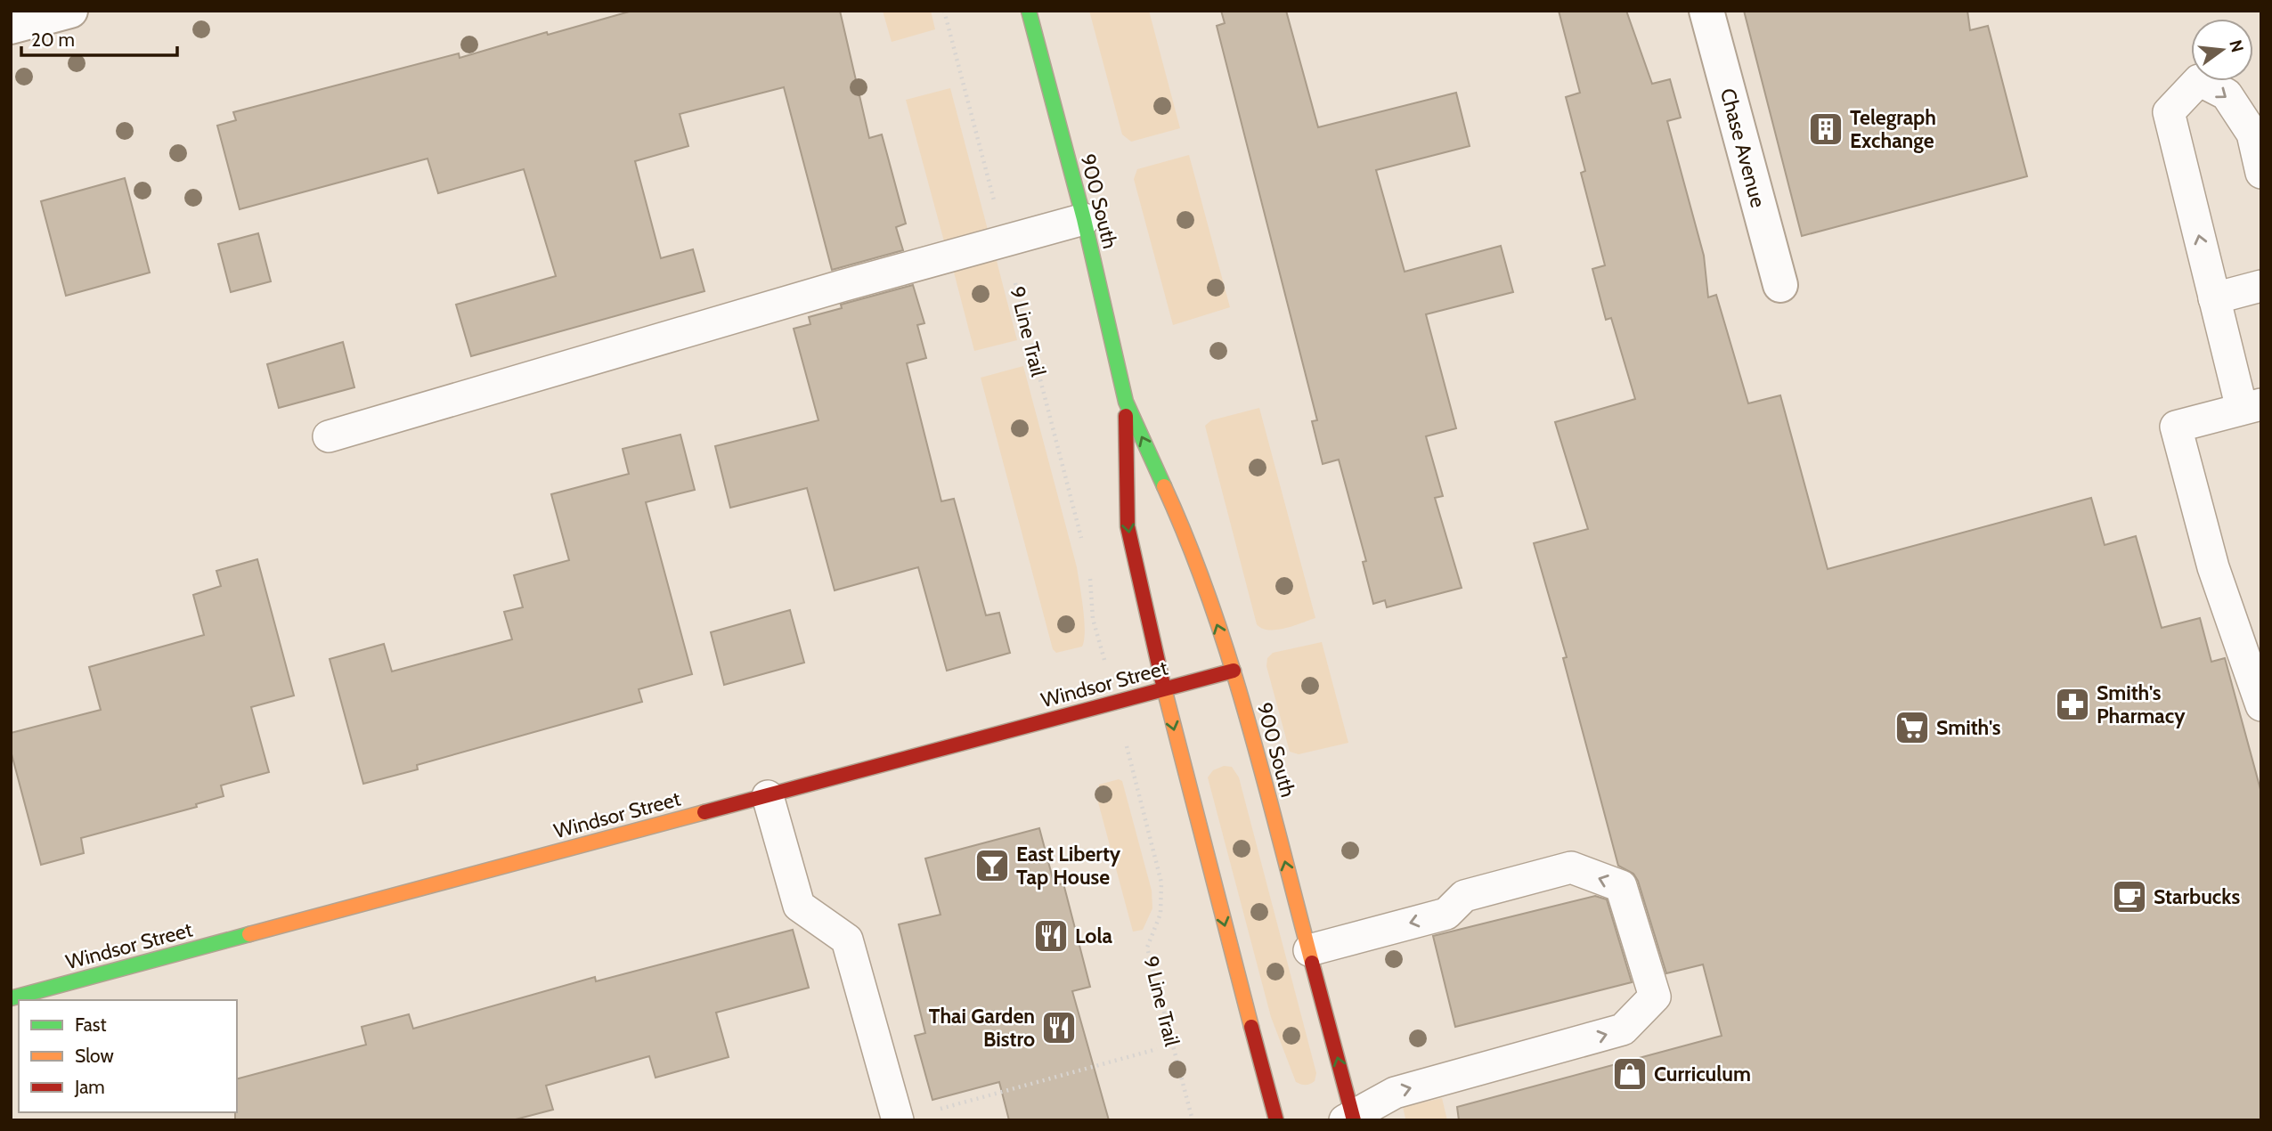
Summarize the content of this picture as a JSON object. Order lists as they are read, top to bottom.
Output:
{
  "streets": {
    "street": ["Chase Avenue", "900 South", "Windsor Street"],
    "path": ["9 Line Trail"]
  },
  "crossings": [
    ["900 South", "Windsor Street"]
  ],
  "places": {
    "building": ["Telegraph Exchange"],
    "pharmacy": ["Smith's Pharmacy"],
    "supermarket": ["Smith's"],
    "bar": ["East Liberty Tap House"],
    "cafe": ["Starbucks"],
    "restaurant": ["Lola", "Thai Garden Bistro"],
    "shop": ["Curriculum"]
  },
  "legend": ["Fast", "Slow", "Jam"],
  "scale_bar": "20 m",
  "north": "right"
}
